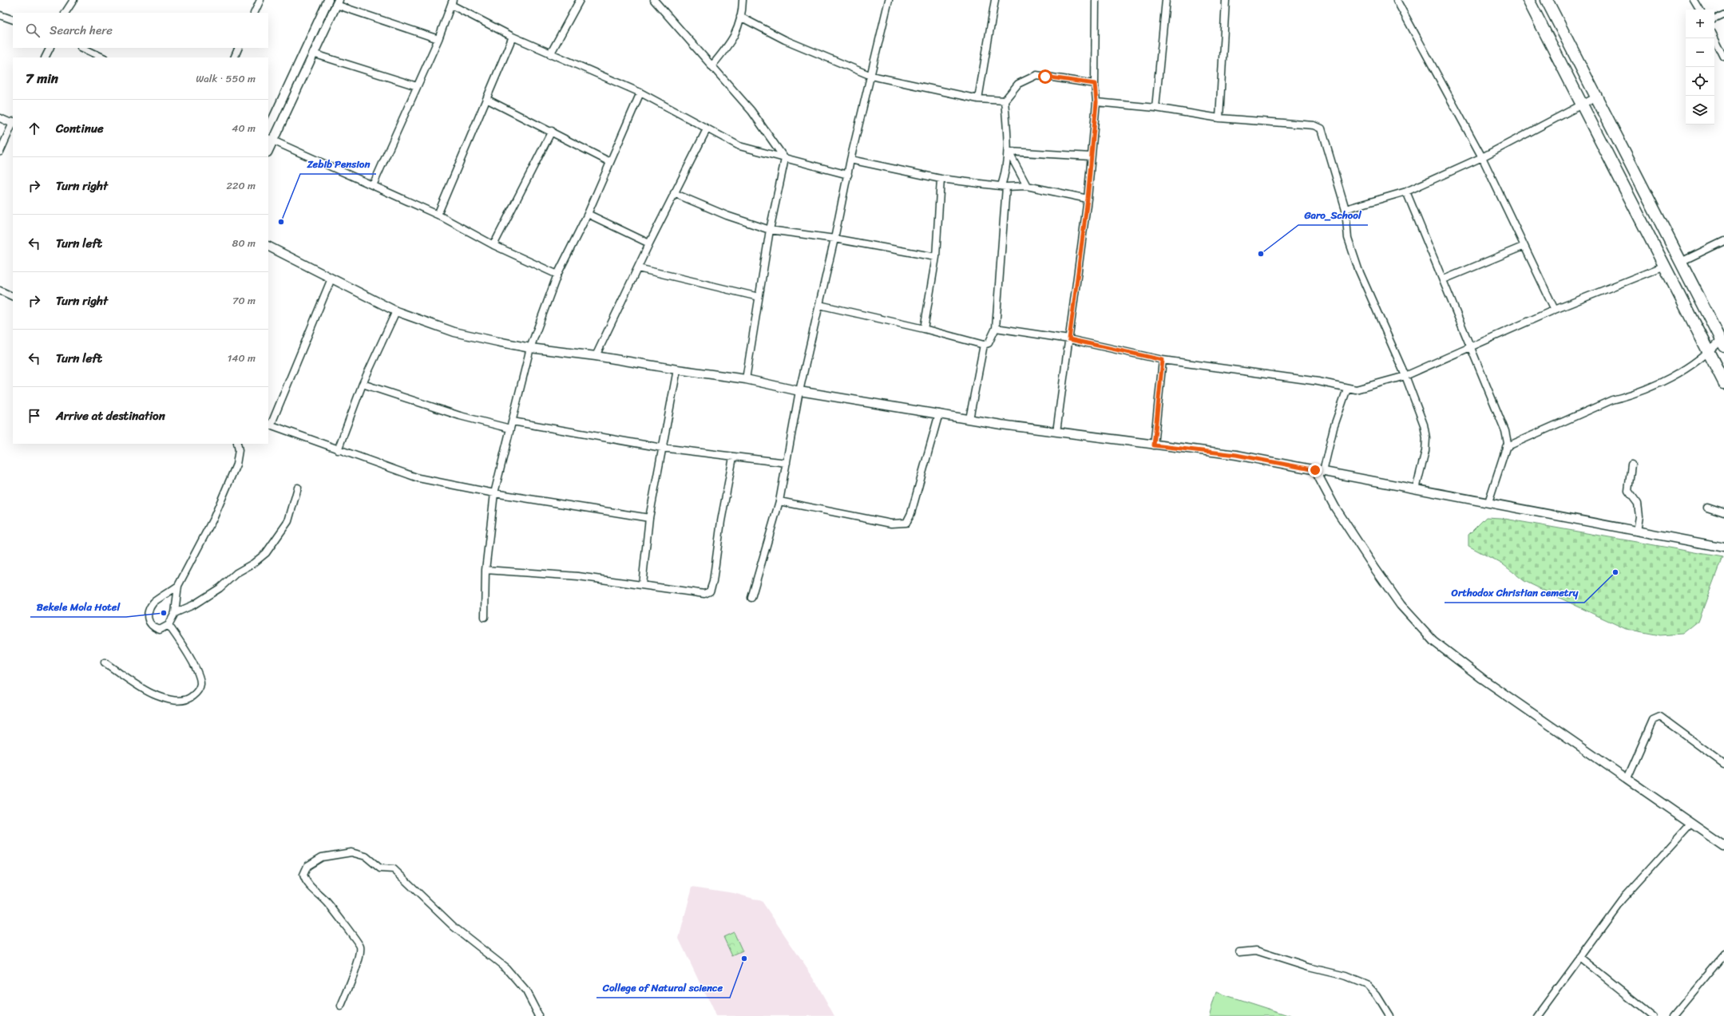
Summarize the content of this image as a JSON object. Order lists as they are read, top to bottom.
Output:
{
  "places": [
    "Zebib Pension",
    "Garo_School",
    "Orthodox Christian cemetry",
    "Bekele Mola Hotel",
    "College of Natural science"
  ],
  "page": {
    "map_buttons": ["+", "−"],
    "search": "Search here",
    "heading": ["7 min", "Walk · 550 m"],
    "list": [
      ["Continue", "40 m"],
      ["Turn right", "220 m"],
      ["Turn left", "80 m"],
      ["Turn right", "70 m"],
      ["Turn left", "140 m"],
      "Arrive at destination"
    ]
  }
}
